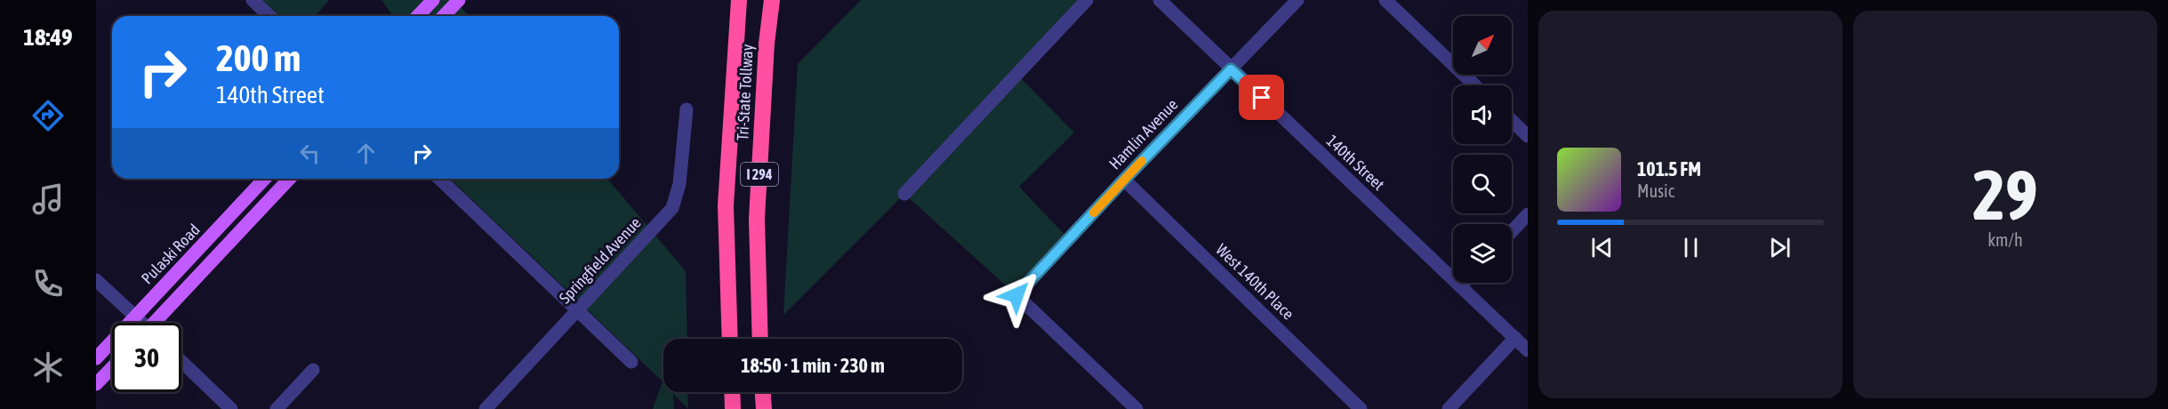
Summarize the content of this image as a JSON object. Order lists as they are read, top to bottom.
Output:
{
  "streets": {
    "highway": ["Tri-State Tollway", "I 294"],
    "main road": ["Pulaski Road"],
    "street": [
      "Hamlin Avenue",
      "140th Street",
      "Springfield Avenue",
      "West 140th Place"
    ]
  },
  "crossings": [
    ["Hamlin Avenue", "140th Street"],
    ["Hamlin Avenue", "West 140th Place"]
  ],
  "north": "top right",
  "page": {
    "tabs": "18:49",
    "tile": ["29", "km/h"],
    "turn": ["200 m", "140th Street"],
    "song": ["101.5 FM", "Music"],
    "limit": "30",
    "trip": "18:50 · 1 min · 230 m"
  }
}
